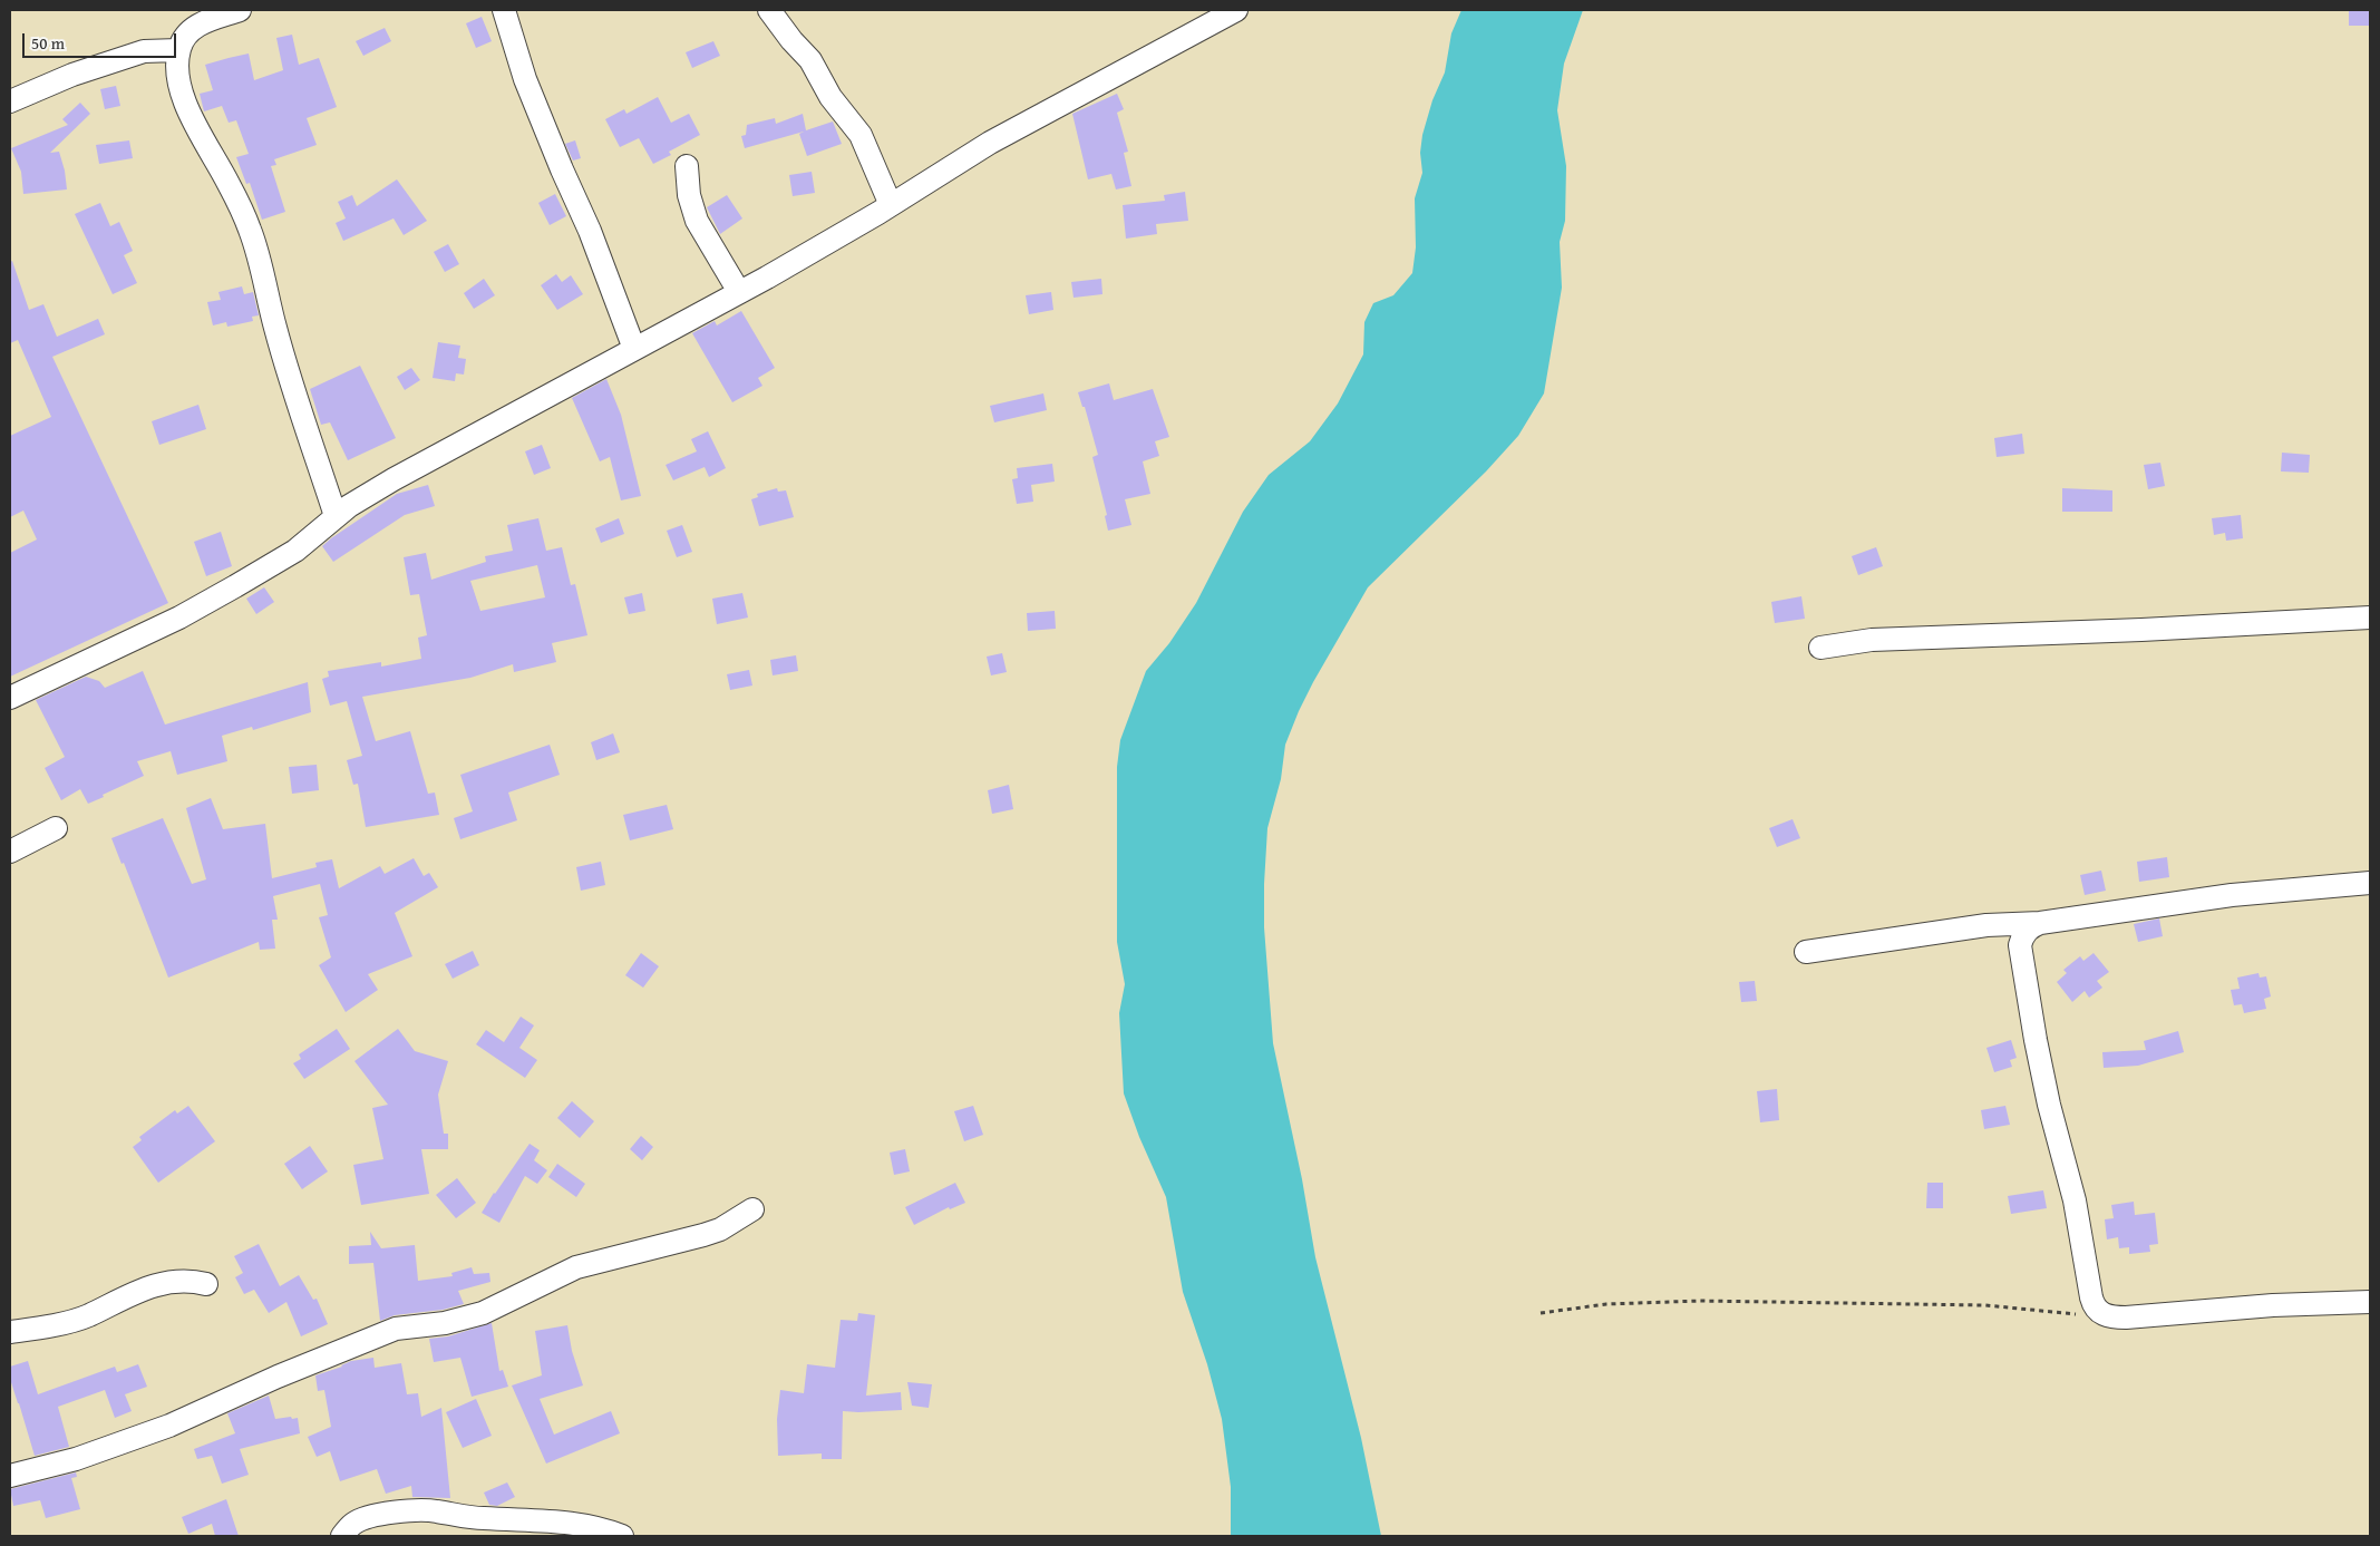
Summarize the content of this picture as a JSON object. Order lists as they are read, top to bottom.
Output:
{
  "scale_bar": "50 m"
}
